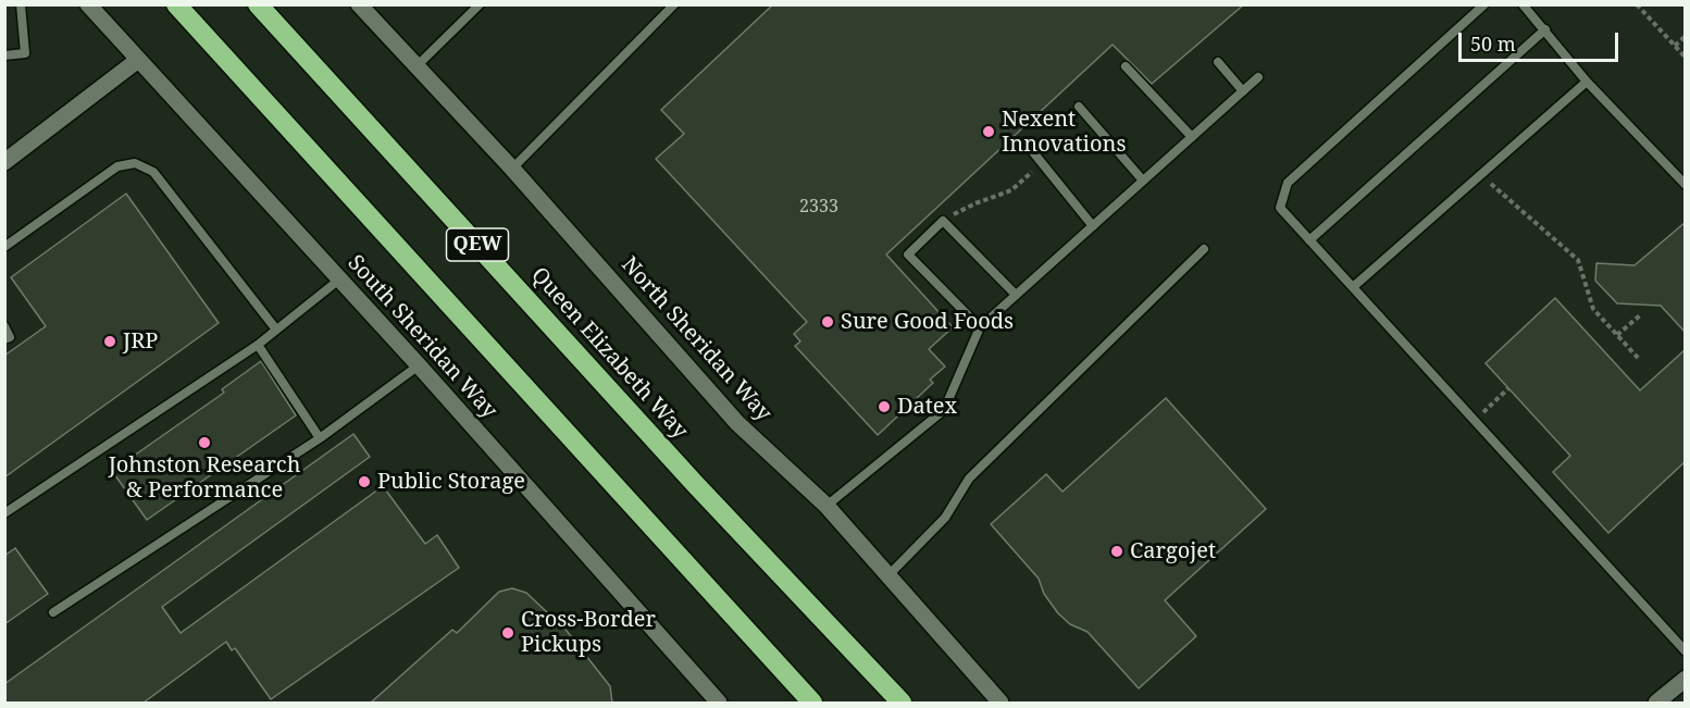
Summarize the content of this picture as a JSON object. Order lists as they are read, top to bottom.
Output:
{
  "streets": {
    "highway": ["QEW", "Queen Elizabeth Way"],
    "street": ["South Sheridan Way", "North Sheridan Way"]
  },
  "places": [
    "Nexent Innovations",
    "Sure Good Foods",
    "JRP",
    "Datex",
    "Johnston Research & Performance",
    "Public Storage",
    "Cargojet",
    "Cross-Border Pickups"
  ],
  "house_numbers": ["2333"],
  "scale_bar": "50 m"
}
